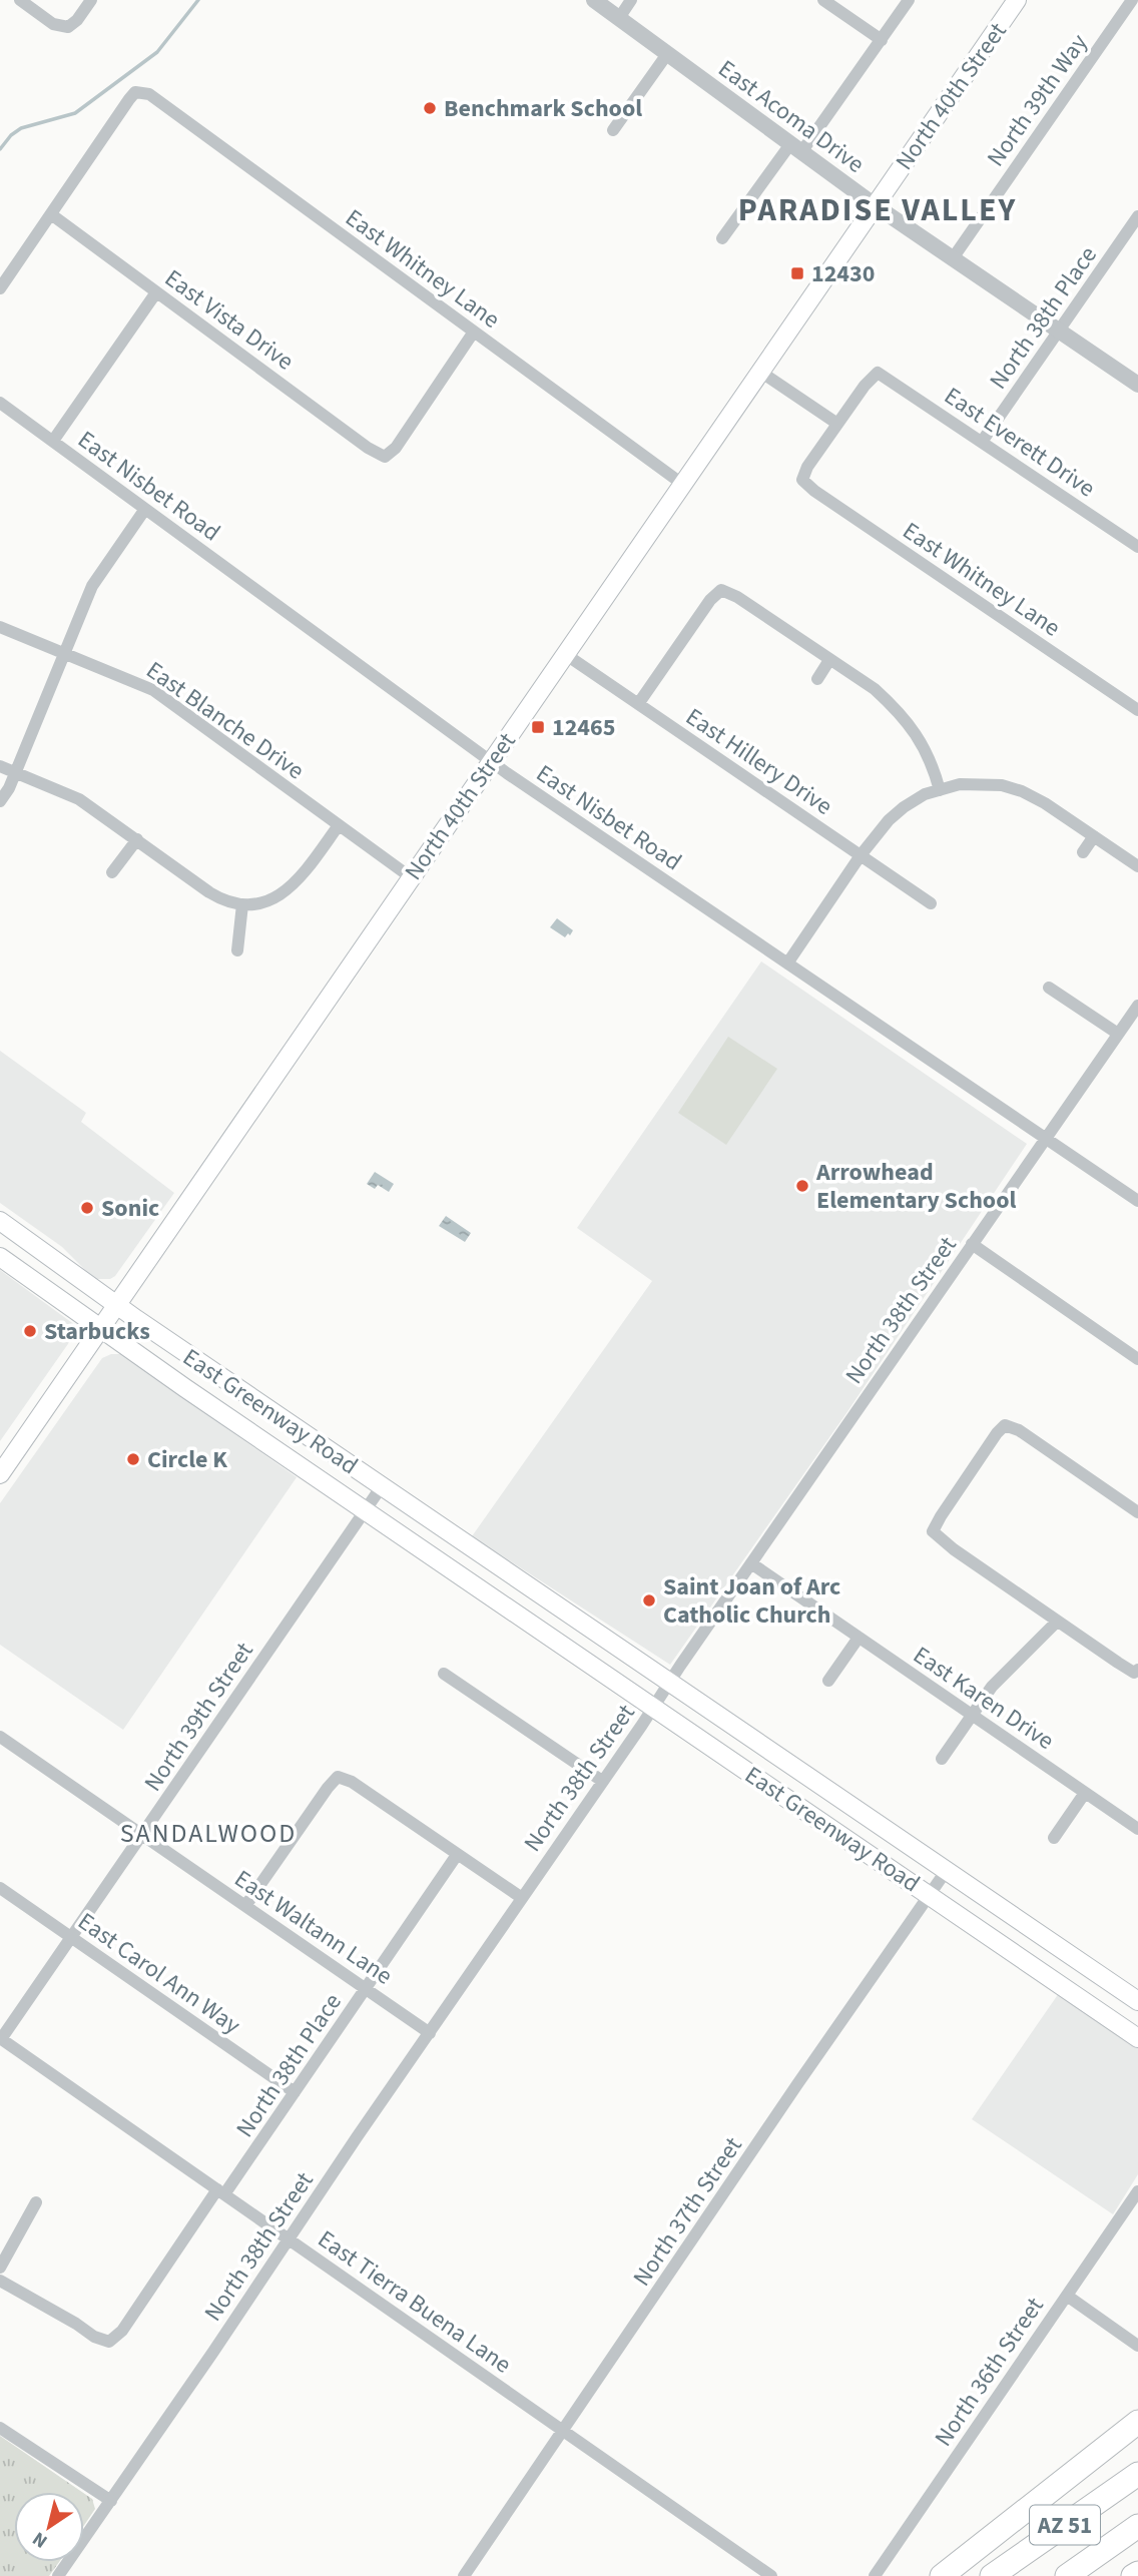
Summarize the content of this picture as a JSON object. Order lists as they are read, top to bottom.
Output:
{
  "streets": {
    "highway": ["AZ 51"],
    "main road": ["North 40th Street", "East Greenway Road"],
    "street": [
      "North 39th Way",
      "East Acoma Drive",
      "East Whitney Lane",
      "North 38th Place",
      "East Vista Drive",
      "East Everett Drive",
      "East Nisbet Road",
      "East Blanche Drive",
      "East Hillery Drive",
      "North 38th Street",
      "East Karen Drive",
      "North 39th Street",
      "East Waltann Lane",
      "East Carol Ann Way",
      "North 37th Street",
      "East Tierra Buena Lane",
      "North 36th Street"
    ]
  },
  "crossings": [
    ["North 40th Street", "East Acoma Drive"],
    ["North 40th Street", "East Whitney Lane"],
    ["North 40th Street", "East Nisbet Road"],
    ["North 40th Street", "East Blanche Drive"],
    ["North 40th Street", "East Hillery Drive"],
    ["North 40th Street", "East Greenway Road"],
    ["North 39th Way", "East Acoma Drive"],
    ["East Acoma Drive", "North 38th Place"],
    ["East Whitney Lane", "East Vista Drive"],
    ["East Whitney Lane", "East Everett Drive"],
    ["North 38th Place", "East Everett Drive"],
    ["North 38th Place", "East Waltann Lane"],
    ["North 38th Place", "East Carol Ann Way"],
    ["North 38th Place", "East Tierra Buena Lane"],
    ["East Nisbet Road", "North 38th Street"],
    ["North 38th Street", "East Greenway Road"],
    ["North 38th Street", "East Karen Drive"],
    ["North 38th Street", "East Waltann Lane"],
    ["North 38th Street", "East Tierra Buena Lane"],
    ["East Greenway Road", "North 39th Street"],
    ["East Greenway Road", "North 37th Street"],
    ["North 39th Street", "East Waltann Lane"],
    ["North 39th Street", "East Carol Ann Way"],
    ["North 39th Street", "East Tierra Buena Lane"],
    ["North 37th Street", "East Tierra Buena Lane"]
  ],
  "districts": ["PARADISE VALLEY", "SANDALWOOD"],
  "places": {
    "other": [
      "Benchmark School",
      "Arrowhead Elementary School",
      "Sonic",
      "Starbucks",
      "Circle K",
      "Saint Joan of Arc Catholic Church"
    ],
    "transit": ["12430", "12465"]
  },
  "north": "bottom left"
}
